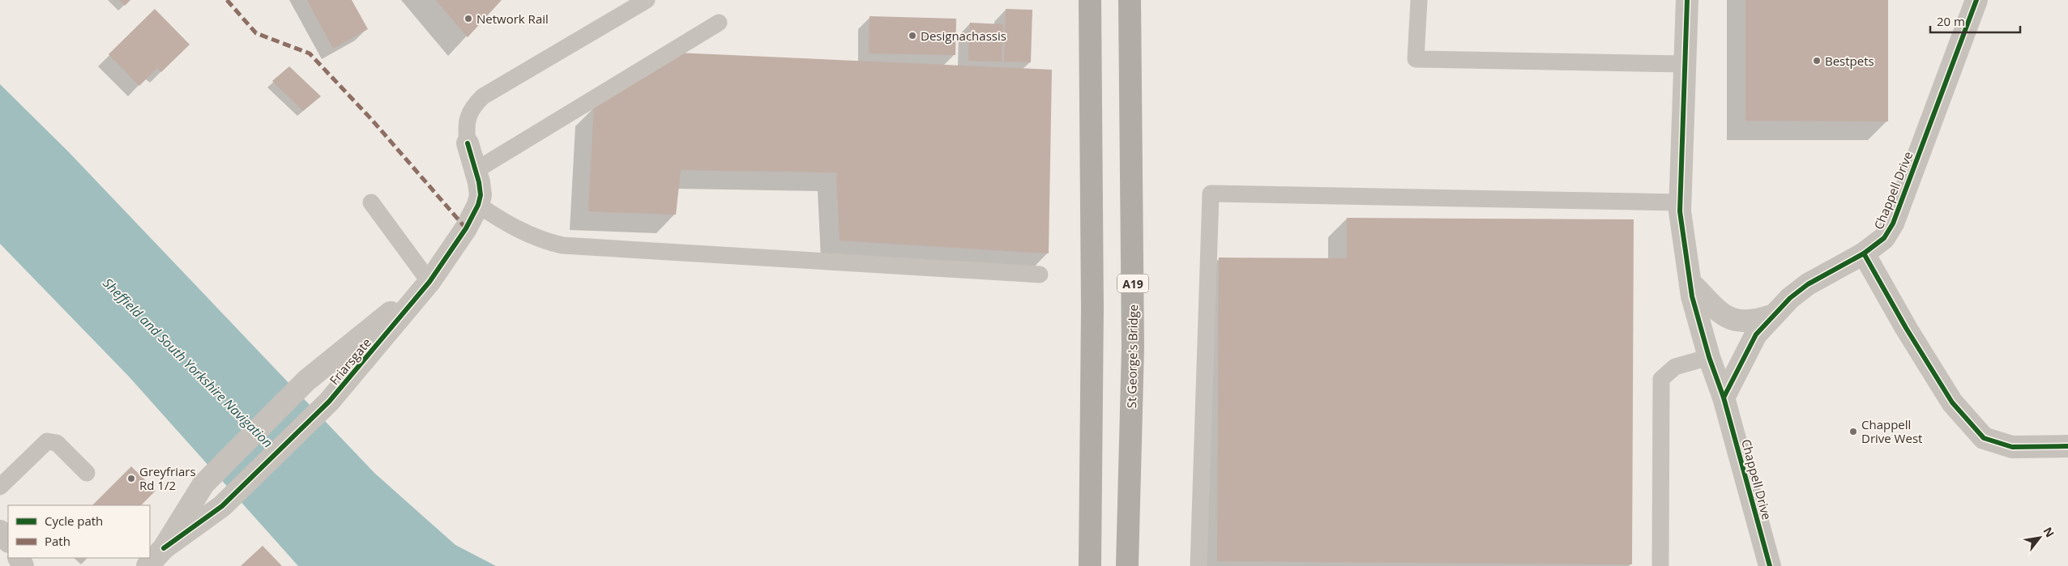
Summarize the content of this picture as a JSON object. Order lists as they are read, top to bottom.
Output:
{
  "streets": {
    "highway": ["A19", "St George's Bridge"],
    "street": ["Chappell Drive", "Friarsgate"]
  },
  "water": ["Sheffield and South Yorkshire Navigation"],
  "places": [
    "Network Rail",
    "Designachassis",
    "Bestpets",
    "Chappell Drive West",
    "Greyfriars Rd 1/2"
  ],
  "legend": ["Cycle path", "Path"],
  "scale_bar": "20 m",
  "north": "top right"
}
